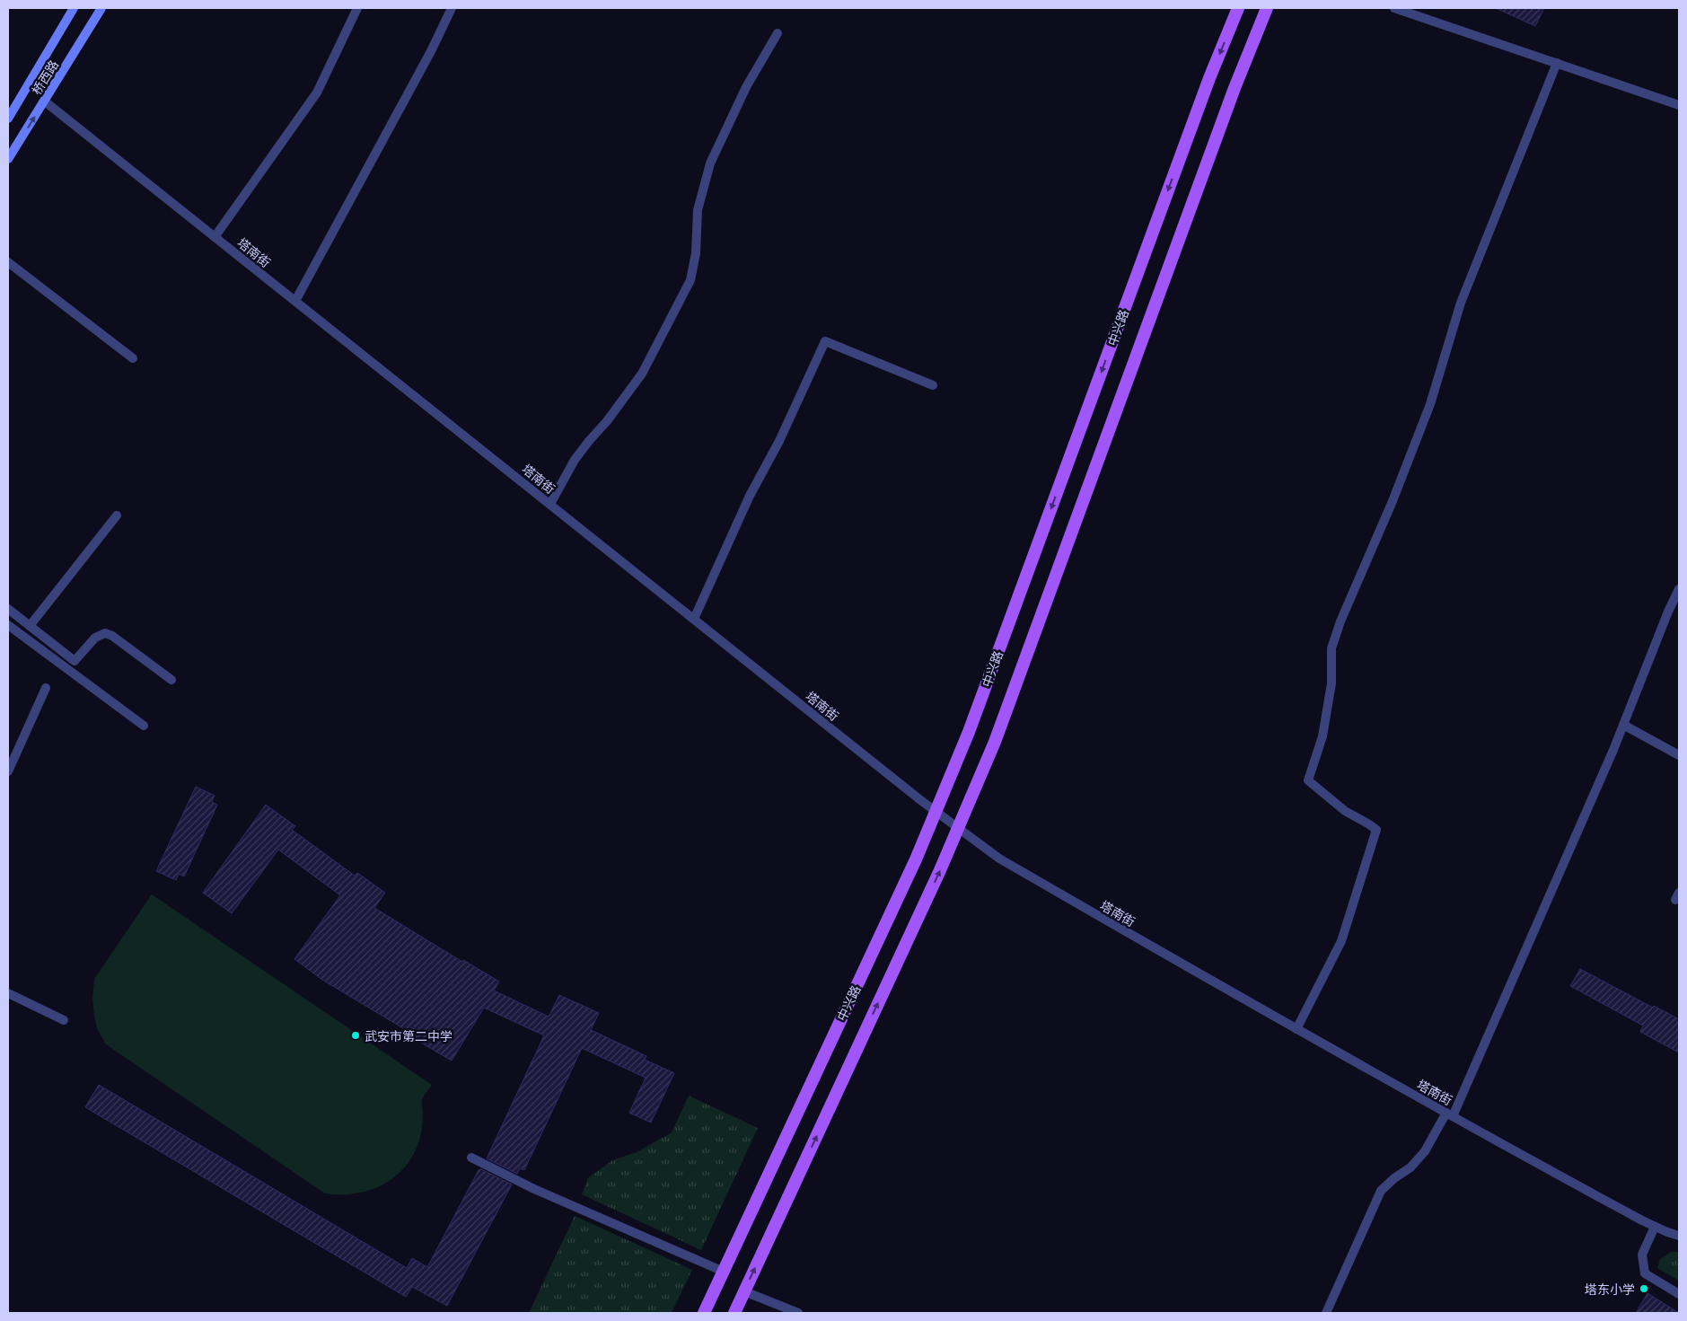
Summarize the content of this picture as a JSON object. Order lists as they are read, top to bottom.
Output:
{
  "streets": {
    "main road": ["桥西路", "中兴路"],
    "street": ["塔南街"]
  },
  "crossings": [
    ["桥西路", "塔南街"],
    ["塔南街", "中兴路"]
  ],
  "places": ["武安市第二中学", "塔东小学"]
}
